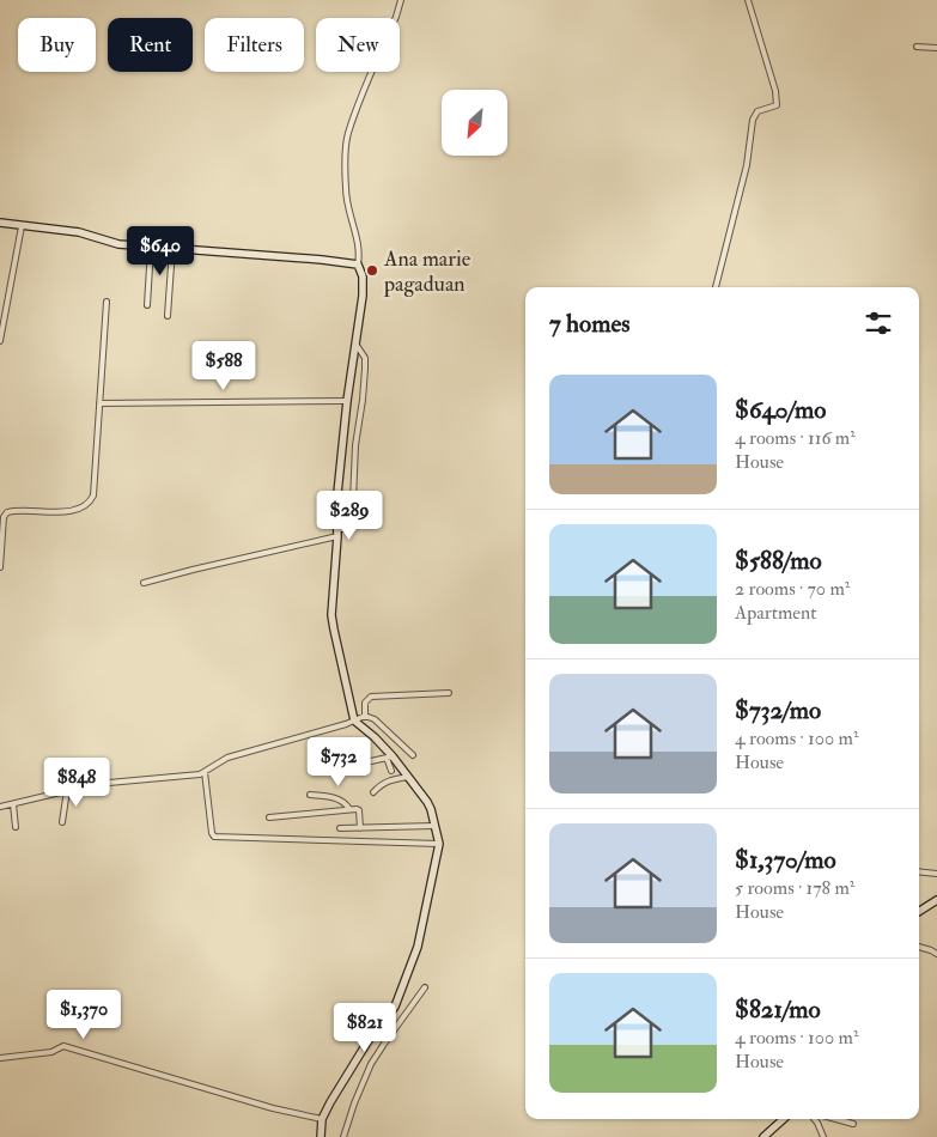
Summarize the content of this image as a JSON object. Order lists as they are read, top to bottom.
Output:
{
  "places": ["Ana marie pagaduan"],
  "north": "bottom left",
  "page": {
    "chip": [
      "Buy",
      "Rent",
      "Filters",
      "New"
    ],
    "price": [
      "$640",
      "$588",
      "$289",
      "$732",
      "$848",
      "$1,370",
      "$821"
    ],
    "heading": "7 homes",
    "list": [
      {
        "name": "$640/mo",
        "note": "4 rooms · 116 m² · House"
      },
      {
        "name": "$588/mo",
        "note": "2 rooms · 70 m² · Apartment"
      },
      {
        "name": "$732/mo",
        "note": "4 rooms · 100 m² · House"
      },
      {
        "name": "$1,370/mo",
        "note": "5 rooms · 178 m² · House"
      },
      {
        "name": "$821/mo",
        "note": "4 rooms · 100 m² · House"
      }
    ]
  }
}
